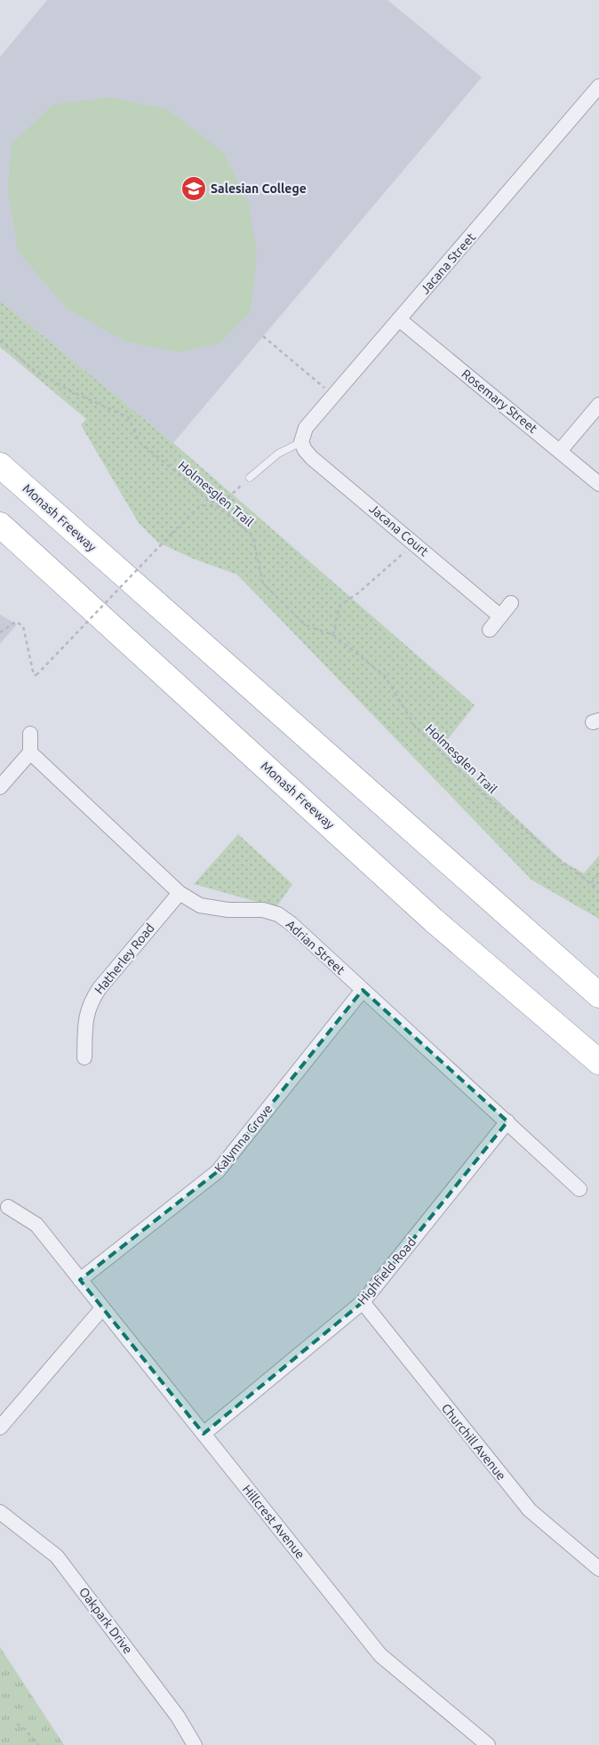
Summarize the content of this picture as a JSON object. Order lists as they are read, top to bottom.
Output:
{
  "streets": {
    "highway": ["Monash Freeway"],
    "street": [
      "Jacana Street",
      "Rosemary Street",
      "Jacana Court",
      "Adrian Street",
      "Hatherley Road",
      "Kalymna Grove",
      "Highfield Road",
      "Churchill Avenue",
      "Hillcrest Avenue",
      "Oakpark Drive"
    ],
    "path": ["Holmesglen Trail"]
  },
  "crossings": [
    ["Jacana Street", "Rosemary Street"],
    ["Jacana Street", "Jacana Court"],
    ["Adrian Street", "Hatherley Road"],
    ["Adrian Street", "Kalymna Grove"],
    ["Adrian Street", "Highfield Road"],
    ["Kalymna Grove", "Hillcrest Avenue"],
    ["Highfield Road", "Churchill Avenue"],
    ["Highfield Road", "Hillcrest Avenue"]
  ],
  "places": {
    "school or university": ["Salesian College"]
  }
}
